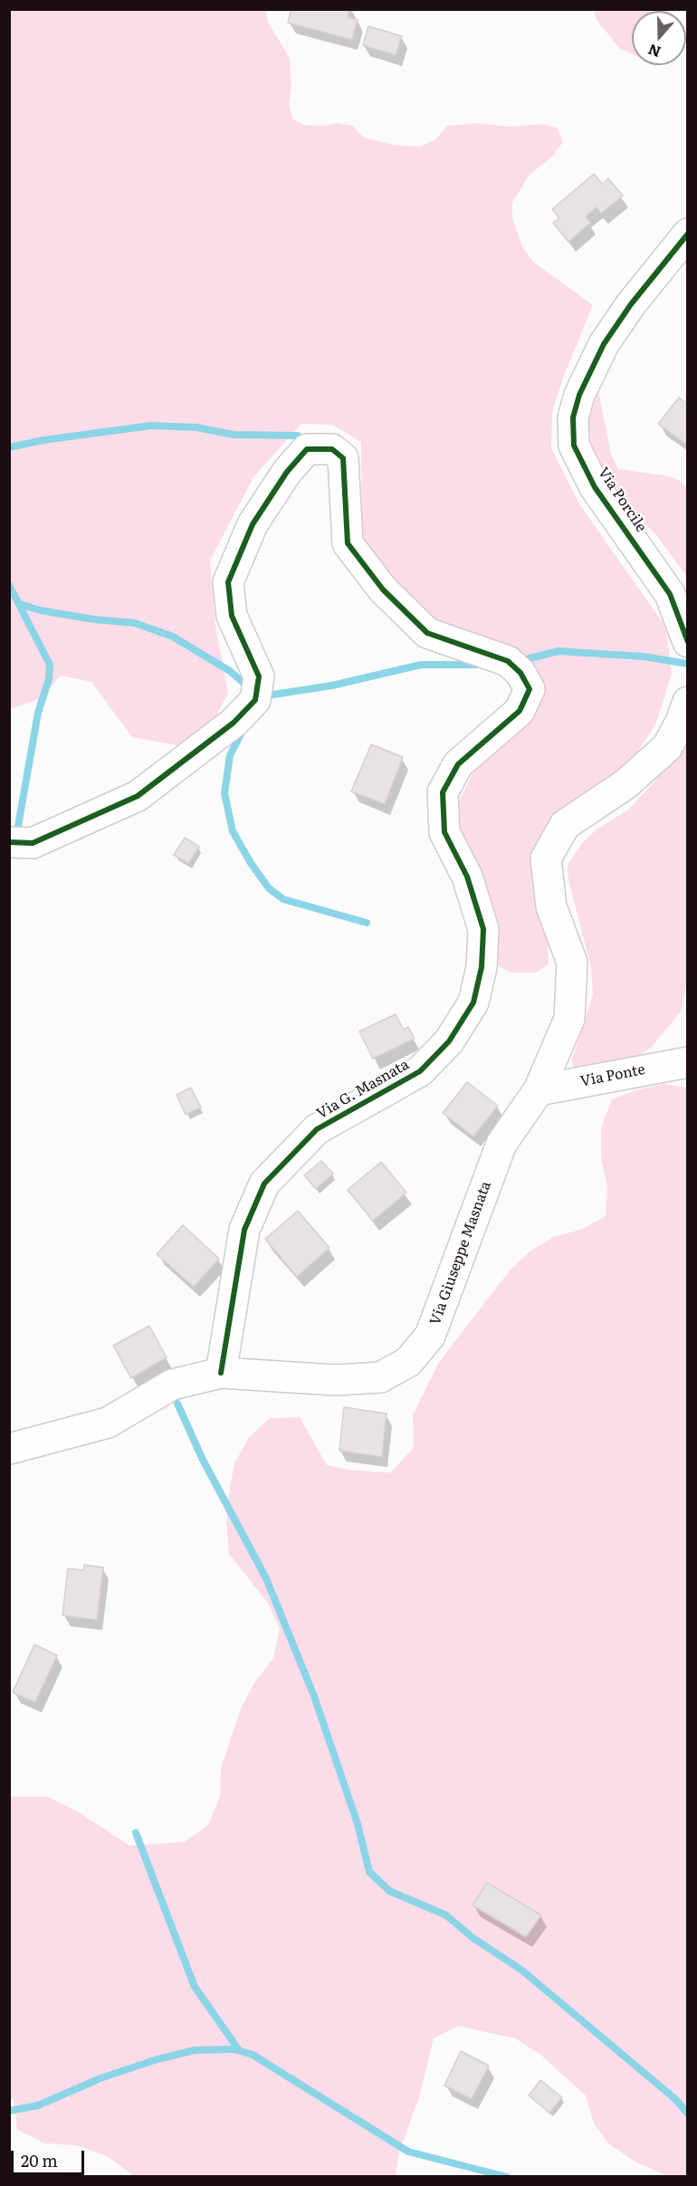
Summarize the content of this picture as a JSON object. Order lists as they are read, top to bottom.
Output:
{
  "streets": {
    "street": [
      "Via Porcile",
      "Via Ponte",
      "Via G. Masnata",
      "Via Giuseppe Masnata"
    ]
  },
  "crossings": [
    ["Via Ponte", "Via Giuseppe Masnata"],
    ["Via G. Masnata", "Via Giuseppe Masnata"]
  ],
  "scale_bar": "20 m",
  "north": "bottom"
}
